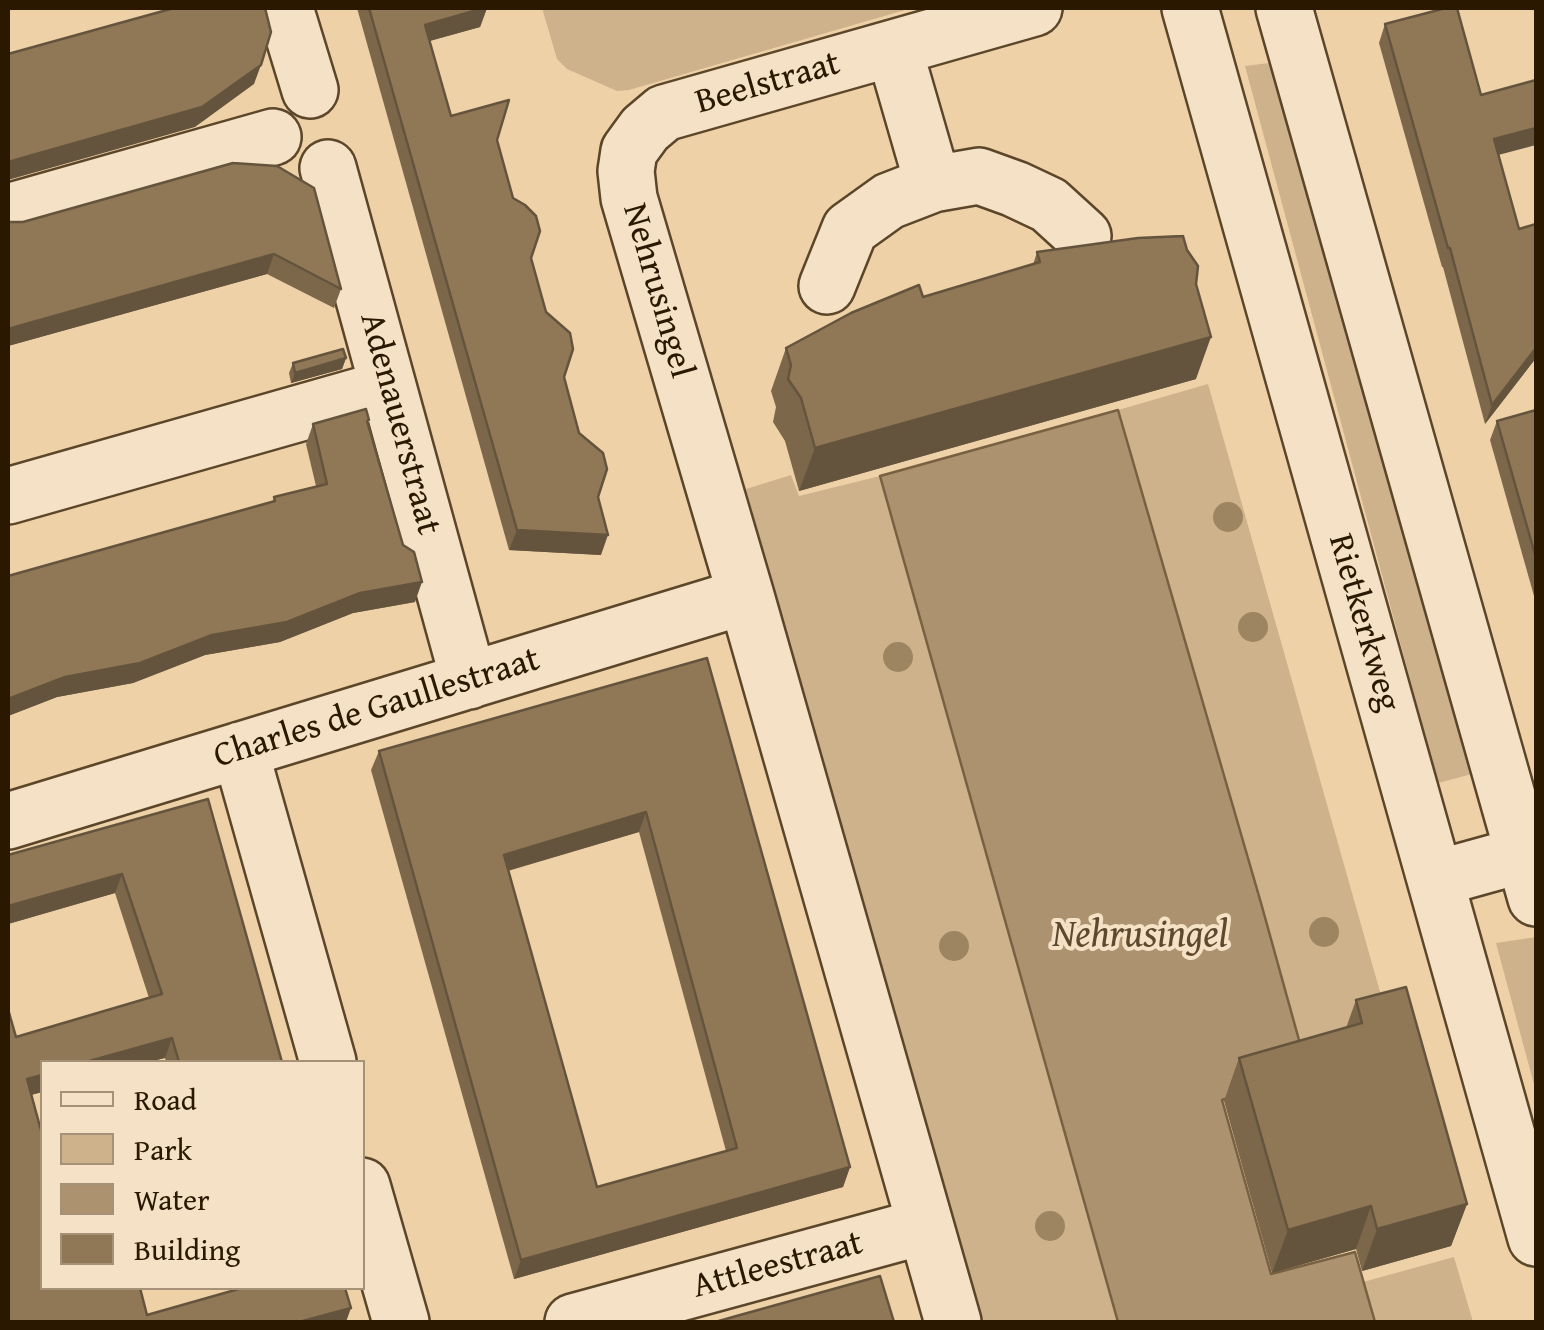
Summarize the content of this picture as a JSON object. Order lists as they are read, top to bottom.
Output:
{
  "streets": {
    "street": [
      "Beelstraat",
      "Nehrusingel",
      "Adenauerstraat",
      "Rietkerkweg",
      "Charles de Gaullestraat",
      "Attleestraat"
    ]
  },
  "crossings": [
    ["Beelstraat", "Nehrusingel"],
    ["Nehrusingel", "Charles de Gaullestraat"],
    ["Nehrusingel", "Attleestraat"],
    ["Adenauerstraat", "Charles de Gaullestraat"]
  ],
  "water": ["Nehrusingel"],
  "legend": [
    "Road",
    "Park",
    "Water",
    "Building"
  ]
}
